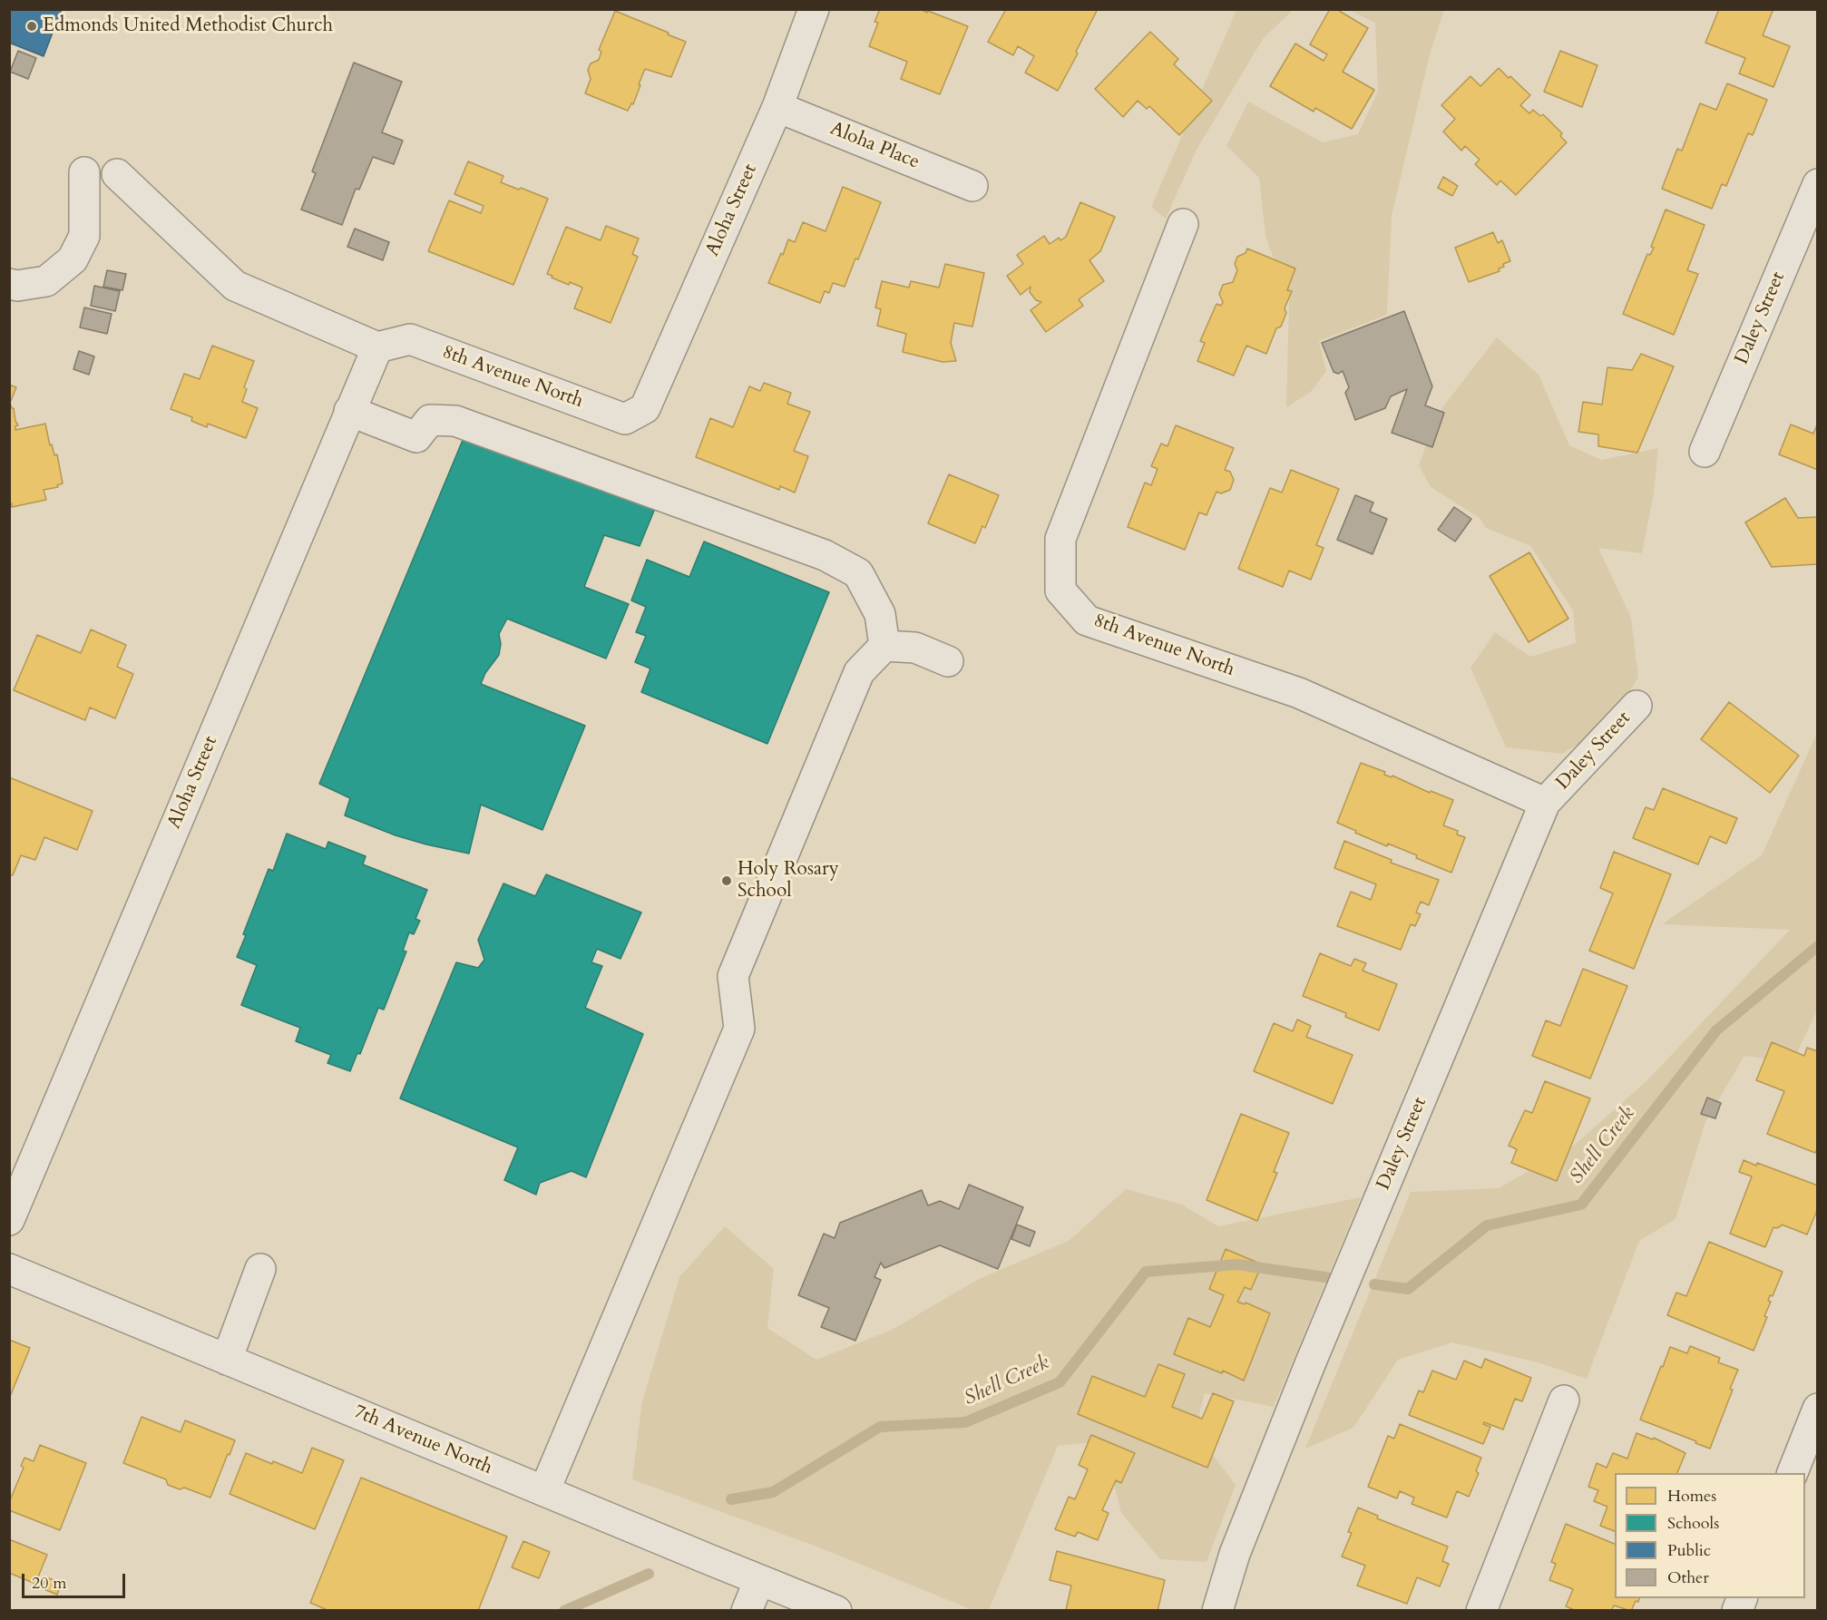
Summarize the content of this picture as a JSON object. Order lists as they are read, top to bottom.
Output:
{
  "streets": {
    "street": [
      "Aloha Place",
      "Aloha Street",
      "Daley Street",
      "8th Avenue North",
      "7th Avenue North"
    ]
  },
  "crossings": [
    ["Aloha Place", "Aloha Street"],
    ["Aloha Street", "8th Avenue North"],
    ["Daley Street", "8th Avenue North"]
  ],
  "water": ["Shell Creek"],
  "places": ["Edmonds United Methodist Church", "Holy Rosary School"],
  "legend": [
    "Homes",
    "Schools",
    "Public",
    "Other"
  ],
  "scale_bar": "20 m"
}
